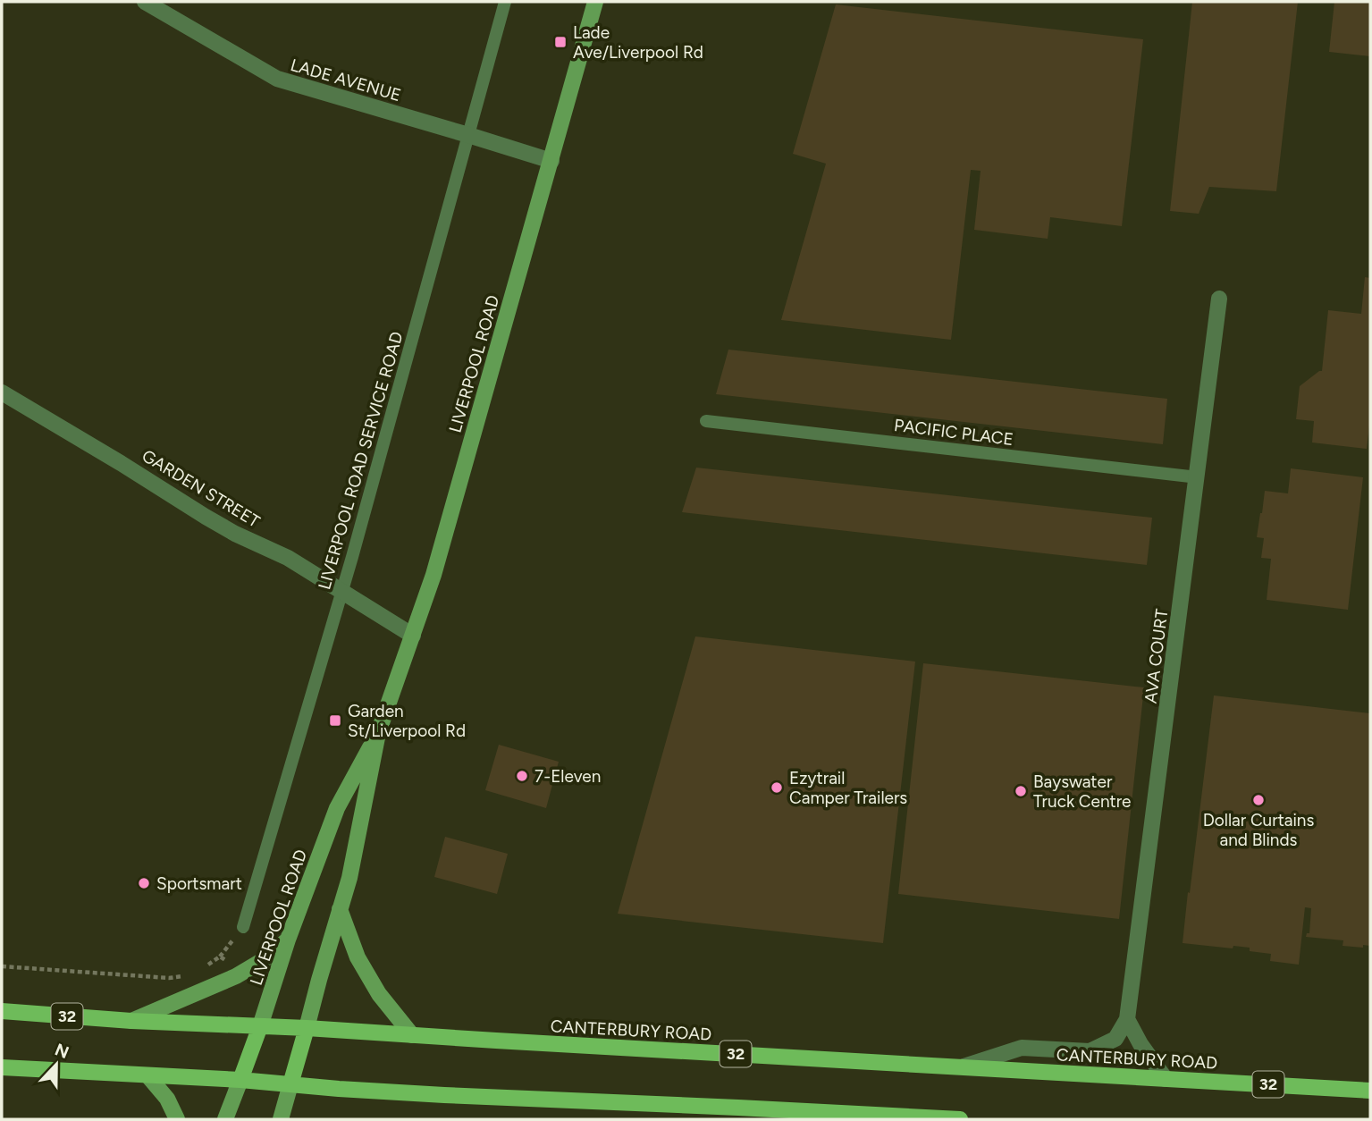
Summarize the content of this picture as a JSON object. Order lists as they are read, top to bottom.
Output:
{
  "streets": {
    "main road": ["LIVERPOOL ROAD", "32", "CANTERBURY ROAD"],
    "street": ["LADE AVENUE", "GARDEN STREET", "AVA COURT"],
    "lane": ["PACIFIC PLACE", "LIVERPOOL ROAD SERVICE ROAD"]
  },
  "crossings": [
    ["LADE AVENUE", "LIVERPOOL ROAD"],
    ["LADE AVENUE", "LIVERPOOL ROAD SERVICE ROAD"],
    ["LIVERPOOL ROAD", "GARDEN STREET"],
    ["LIVERPOOL ROAD", "CANTERBURY ROAD"],
    ["PACIFIC PLACE", "AVA COURT"],
    ["LIVERPOOL ROAD SERVICE ROAD", "GARDEN STREET"]
  ],
  "places": {
    "transit": ["Lade Ave/Liverpool Rd", "Garden St/Liverpool Rd"],
    "other": [
      "7-Eleven",
      "Ezytrail Camper Trailers",
      "Bayswater Truck Centre",
      "Dollar Curtains and Blinds",
      "Sportsmart"
    ]
  },
  "north": "top"
}
